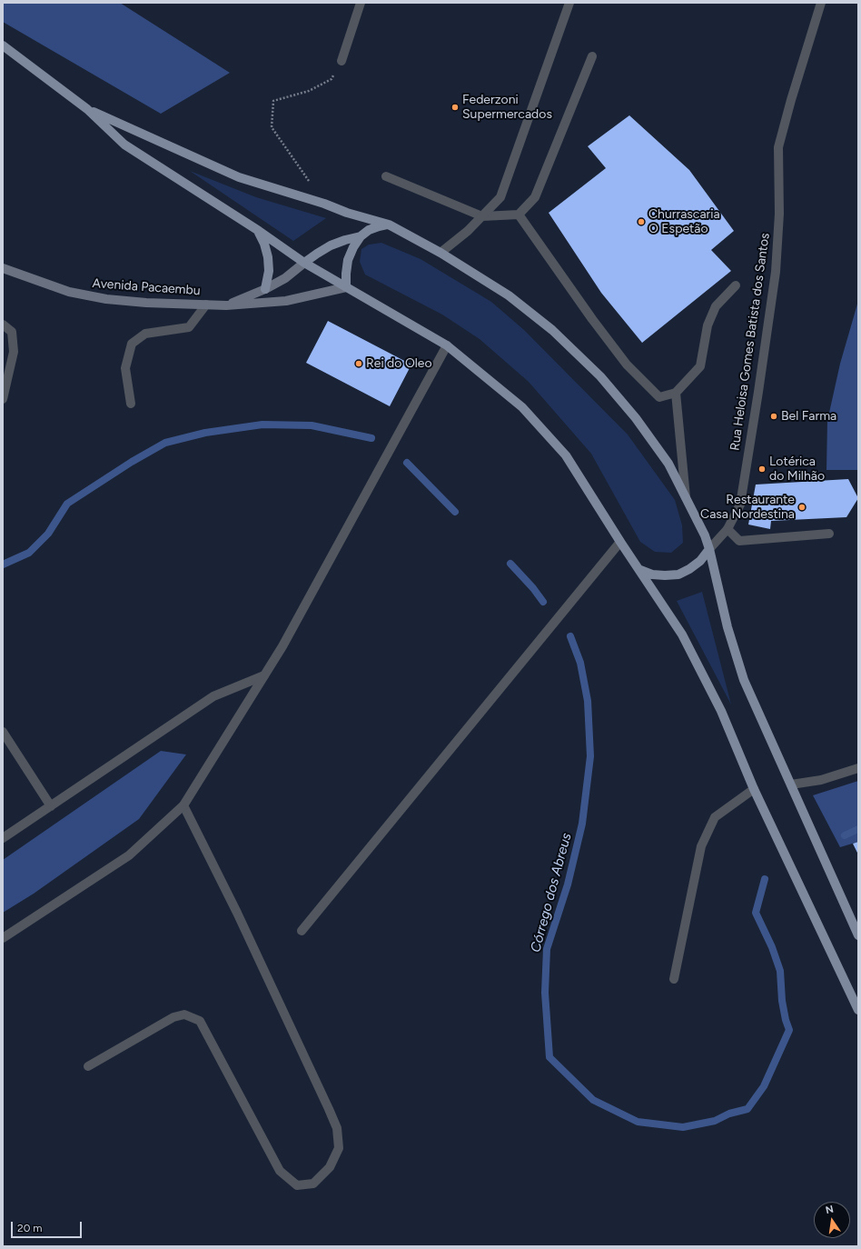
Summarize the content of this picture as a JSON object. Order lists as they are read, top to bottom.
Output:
{
  "streets": {
    "street": ["Avenida Pacaembu", "Rua Heloisa Gomes Batista dos Santos"]
  },
  "water": ["Córrego dos Abreus"],
  "places": [
    "Federzoni Supermercados",
    "Churrascaria O Espetão",
    "Rei do Oleo",
    "Bel Farma",
    "Lotérica do Milhão",
    "Restaurante Casa Nordestina"
  ],
  "scale_bar": "20 m",
  "north": "top"
}
